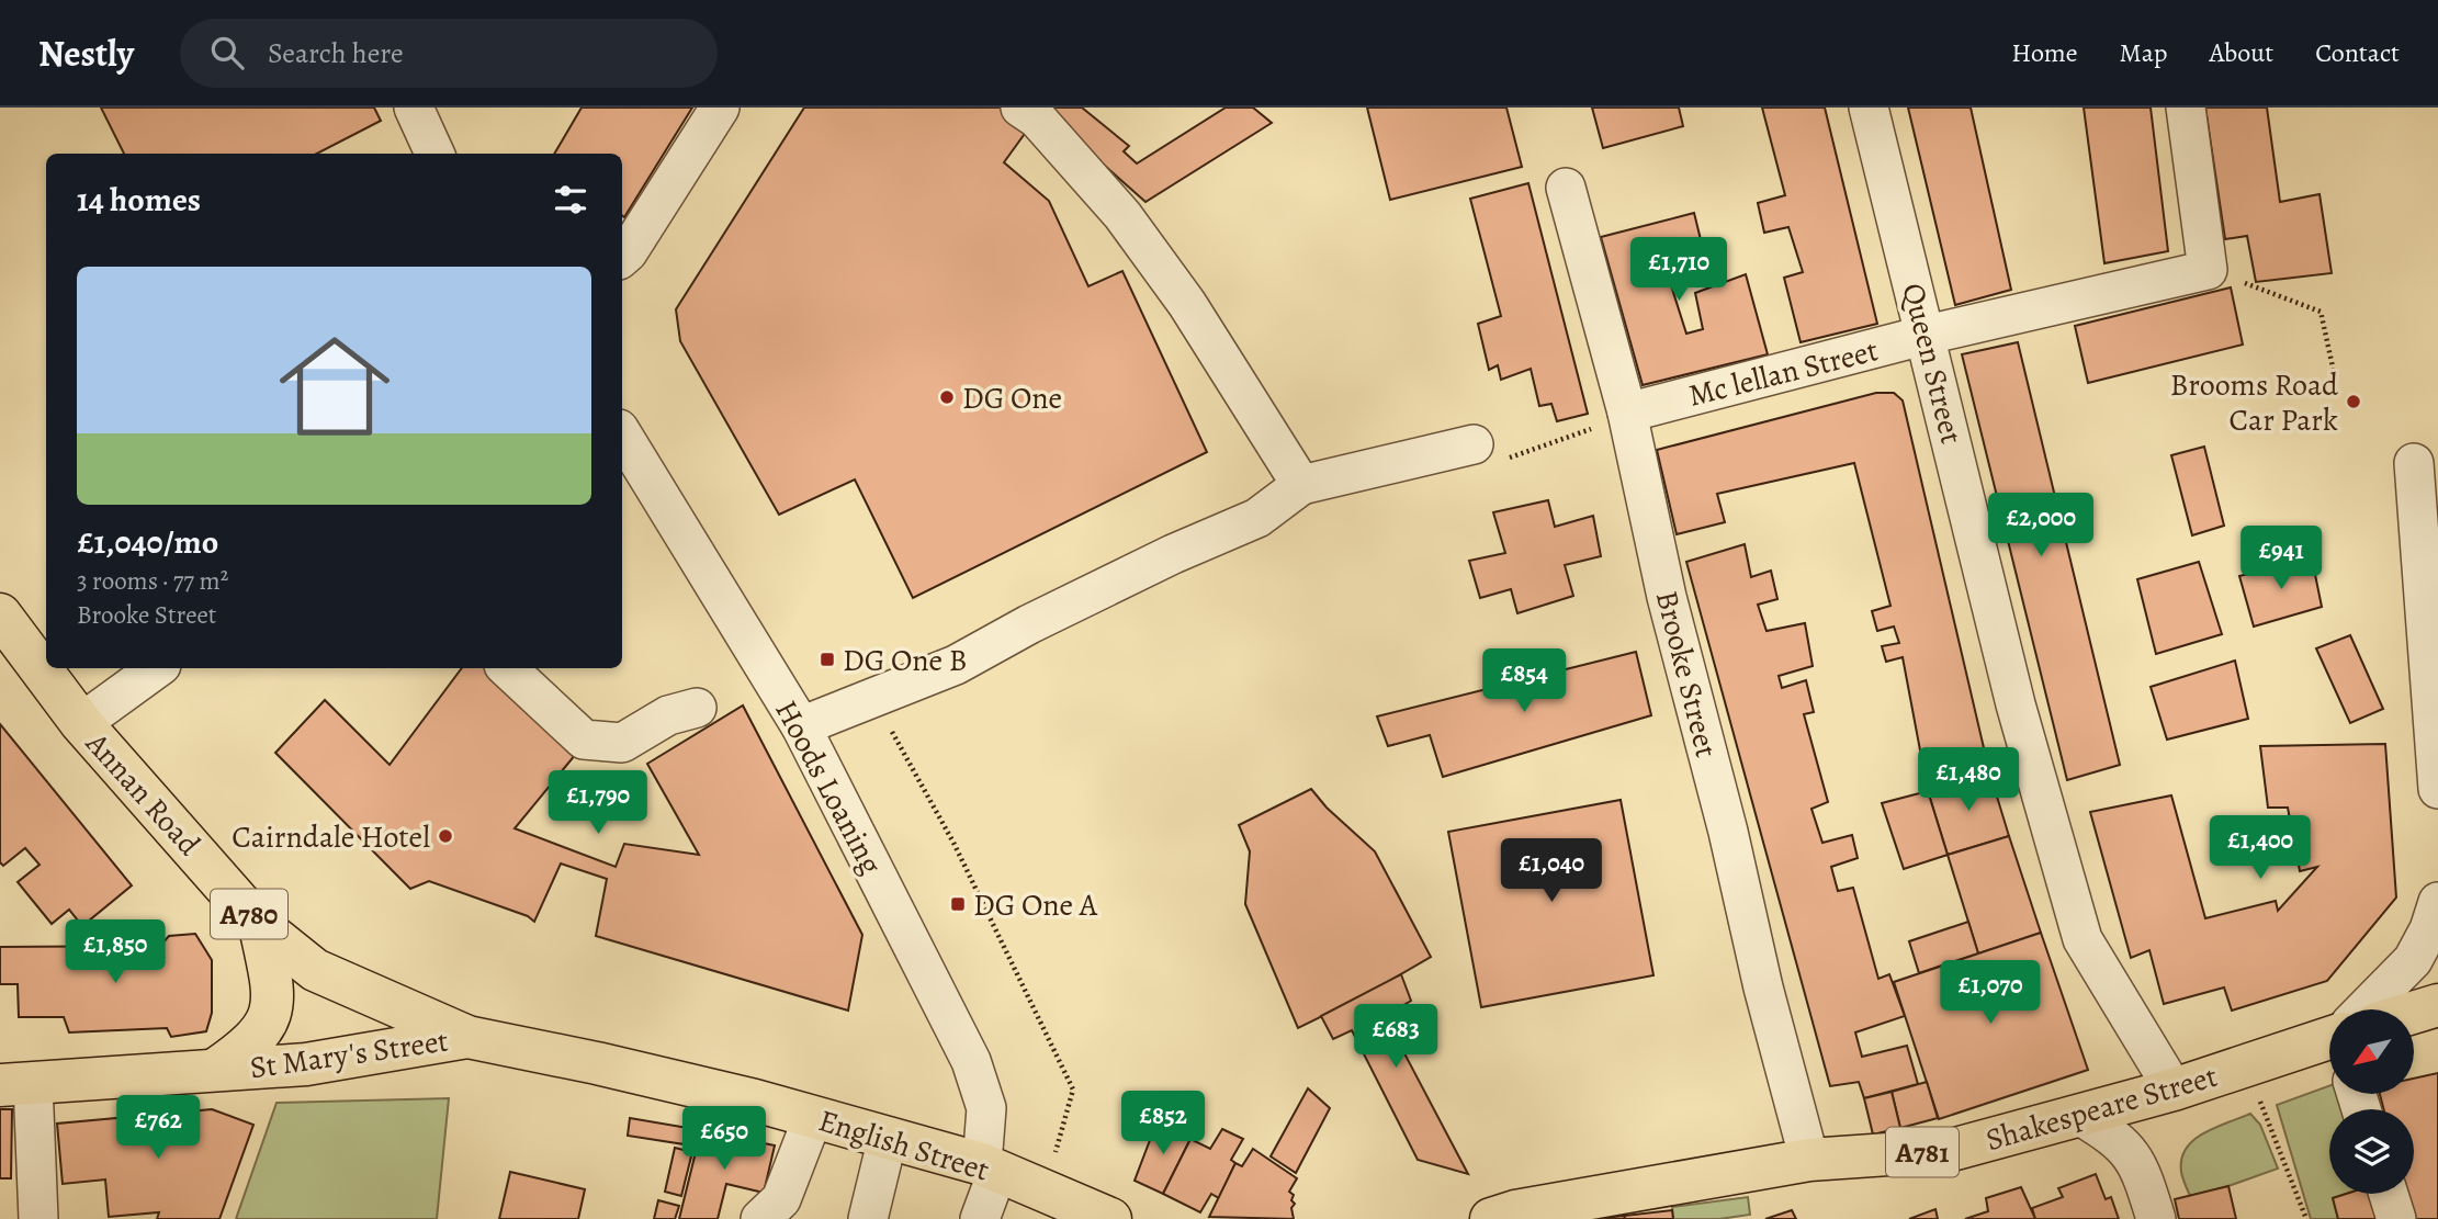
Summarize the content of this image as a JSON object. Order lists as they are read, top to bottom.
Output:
{
  "streets": {
    "main road": [
      "Annan Road",
      "A780",
      "St Mary's Street",
      "Shakespeare Street",
      "English Street",
      "A781"
    ],
    "street": [
      "Queen Street",
      "Mc lellan Street",
      "Brooke Street",
      "Hoods Loaning"
    ]
  },
  "crossings": [
    ["Queen Street", "Mc lellan Street"],
    ["Queen Street", "Shakespeare Street"],
    ["Mc lellan Street", "Brooke Street"],
    ["Brooke Street", "Shakespeare Street"],
    ["Hoods Loaning", "English Street"],
    ["Annan Road", "St Mary's Street"],
    ["Annan Road", "English Street"],
    ["St Mary's Street", "English Street"]
  ],
  "places": {
    "other": ["DG One", "Brooms Road Car Park", "Cairndale Hotel"],
    "transit": ["DG One B", "DG One A"]
  },
  "north": "bottom left",
  "page": {
    "header": "Nestly",
    "search": "Search here",
    "nav": [
      "Home",
      "Map",
      "About",
      "Contact"
    ],
    "heading": "14 homes",
    "price": [
      "£1,710",
      "£2,000",
      "£941",
      "£854",
      "£1,480",
      "£1,790",
      "£1,400",
      "£1,040",
      "£1,850",
      "£1,070",
      "£683",
      "£852",
      "£762",
      "£650"
    ],
    "list": [
      {
        "name": "£1,040/mo",
        "note": "3 rooms · 77 m² · Brooke Street"
      }
    ]
  }
}
